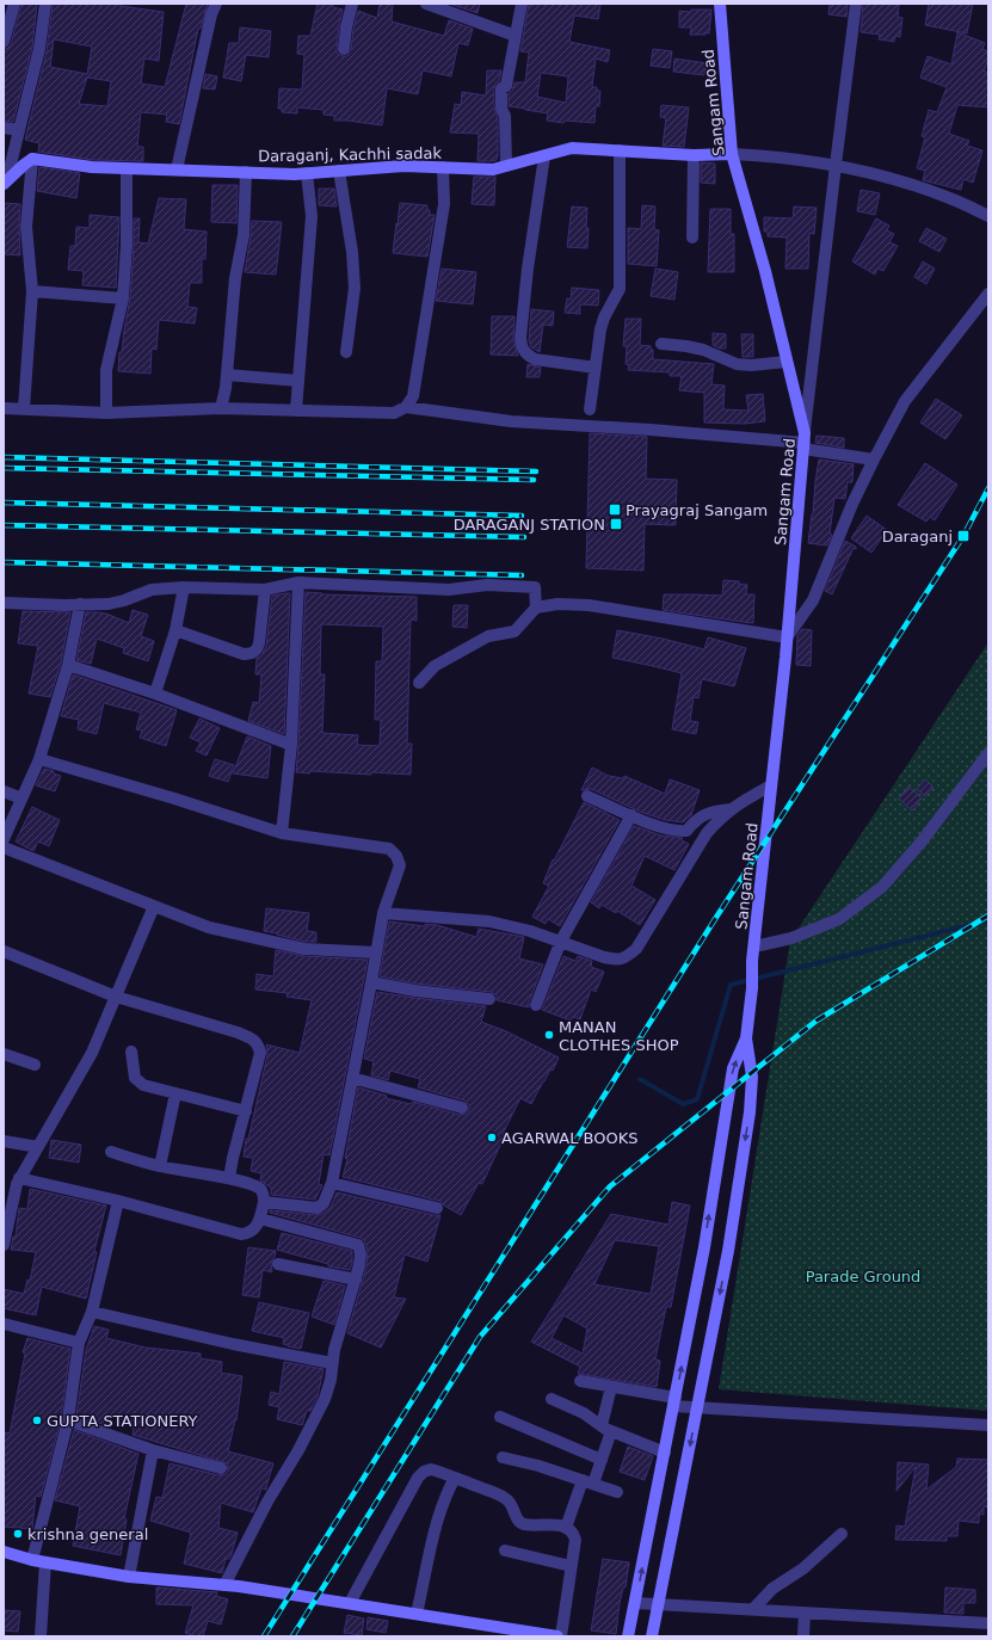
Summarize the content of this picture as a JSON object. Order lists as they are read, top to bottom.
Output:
{
  "streets": {
    "main road": ["Sangam Road", "Daraganj, Kachhi sadak"]
  },
  "crossings": [
    ["Sangam Road", "Daraganj, Kachhi sadak"]
  ],
  "parks": ["Parade Ground"],
  "places": {
    "transit": ["Prayagraj Sangam", "DARAGANJ STATION", "Daraganj"],
    "other": [
      "MANAN CLOTHES SHOP",
      "AGARWAL BOOKS",
      "GUPTA STATIONERY",
      "krishna general"
    ]
  }
}
